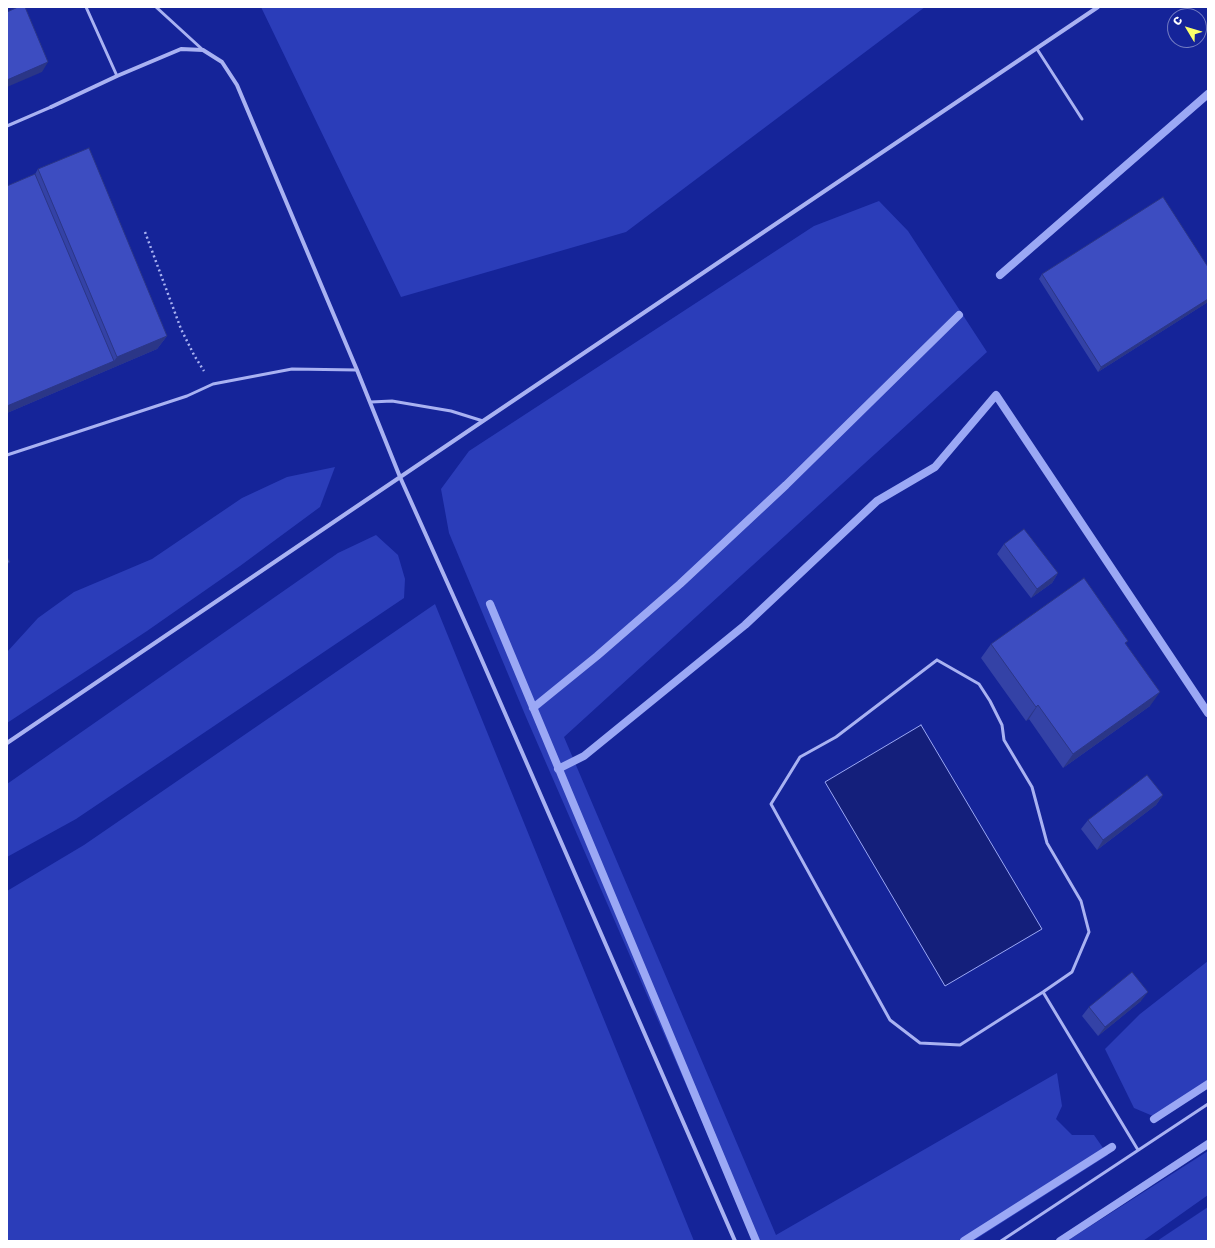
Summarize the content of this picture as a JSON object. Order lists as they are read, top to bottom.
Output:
{
  "north": "top left"
}
